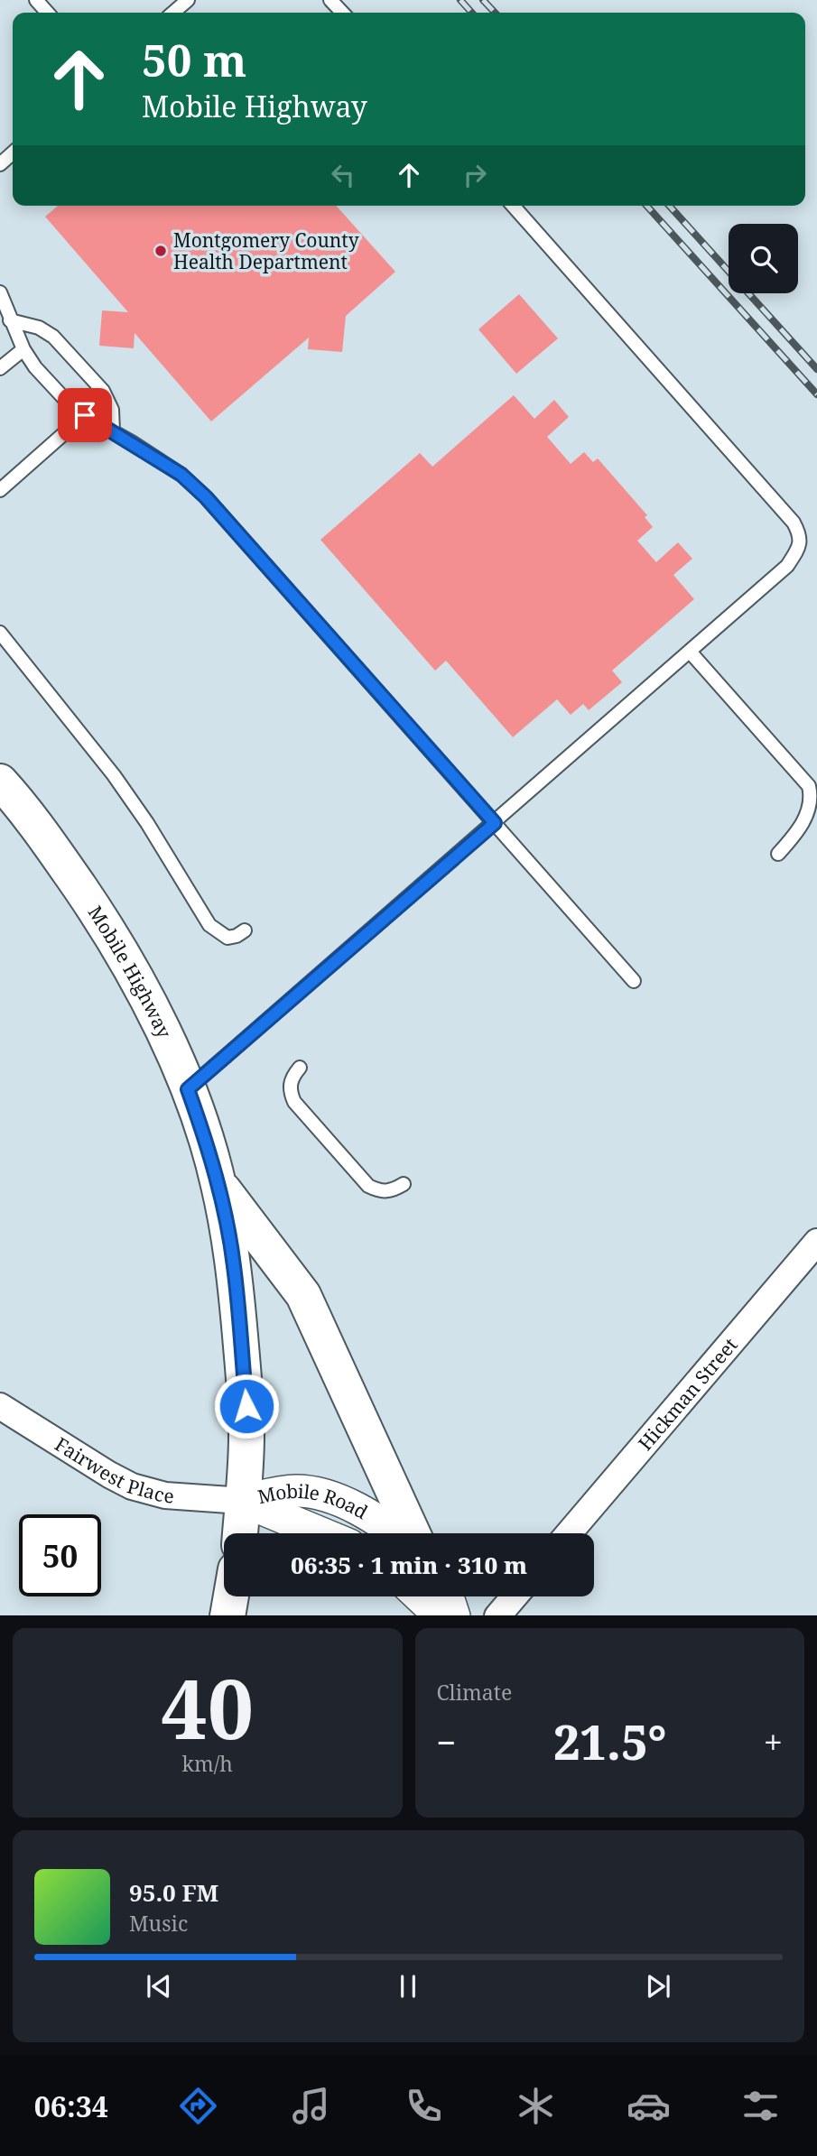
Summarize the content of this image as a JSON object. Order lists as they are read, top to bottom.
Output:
{
  "streets": {
    "main road": ["Mobile Highway"],
    "street": ["Hickman Street", "Fairwest Place", "Mobile Road"]
  },
  "crossings": [
    ["Mobile Highway", "Fairwest Place"],
    ["Mobile Highway", "Mobile Road"],
    ["Fairwest Place", "Mobile Road"]
  ],
  "places": ["Montgomery County Health Department"],
  "page": {
    "turn": ["50 m", "Mobile Highway"],
    "limit": "50",
    "trip": "06:35 · 1 min · 310 m",
    "tile": [
      ["40", "km/h"],
      "Climate"
    ],
    "heat": ["−", "21.5°", "+"],
    "song": ["95.0 FM", "Music"],
    "tabs": "06:34"
  }
}
